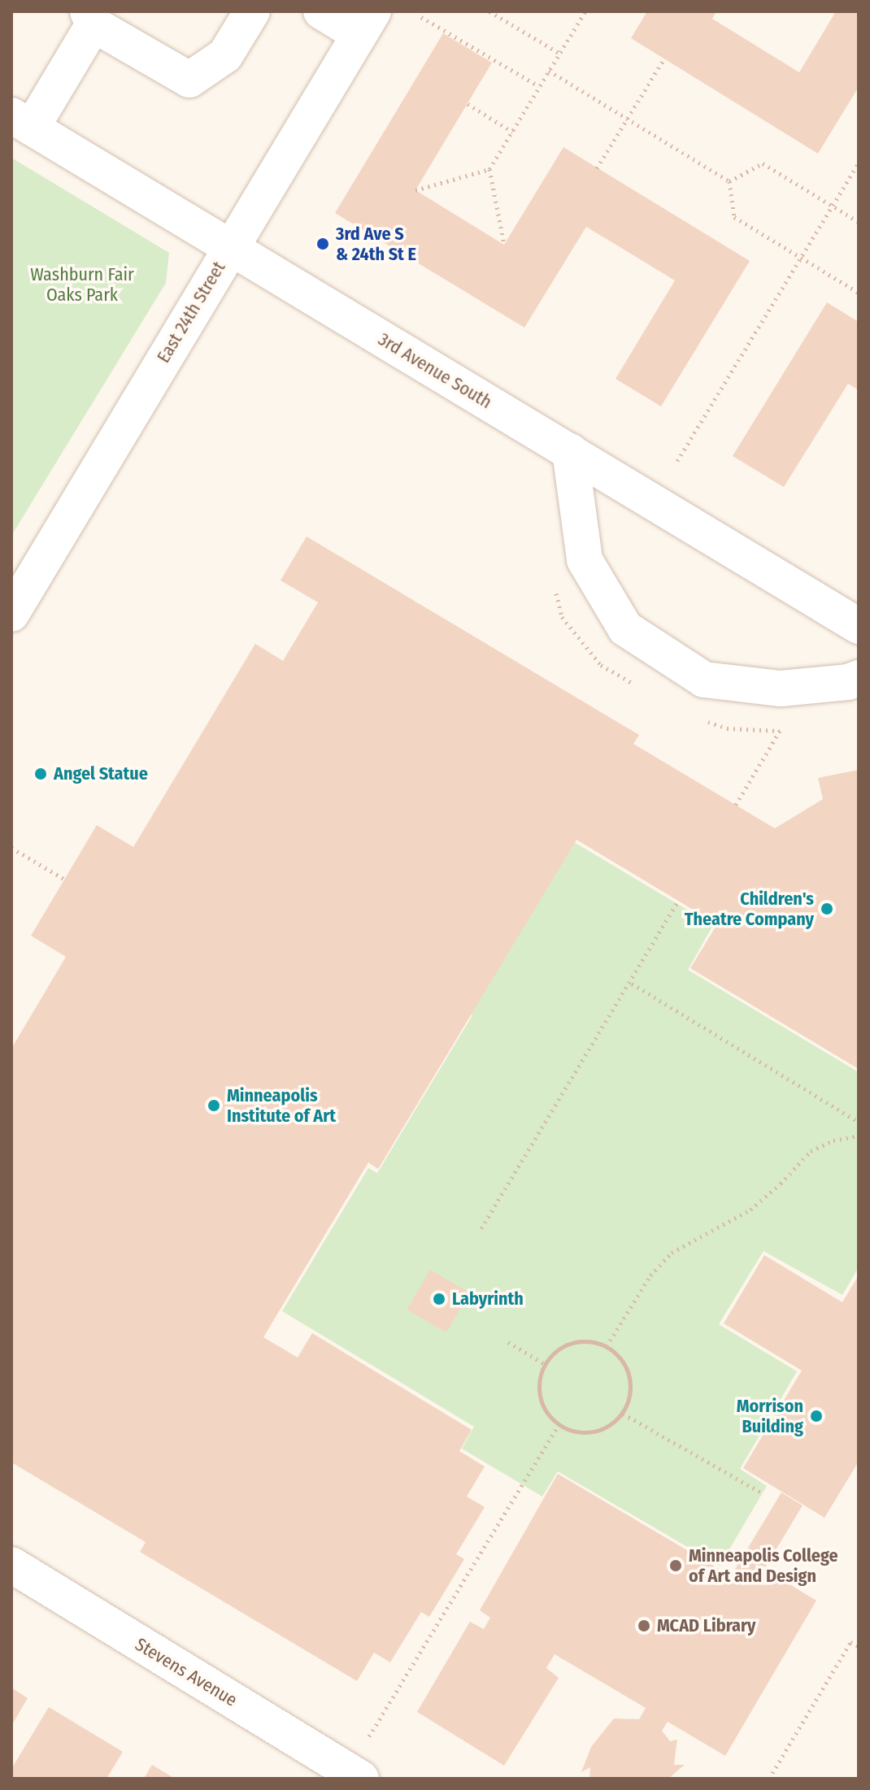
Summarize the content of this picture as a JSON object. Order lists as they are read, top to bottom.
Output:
{
  "streets": {
    "street": ["East 24th Street", "3rd Avenue South", "Stevens Avenue"]
  },
  "crossings": [
    ["East 24th Street", "3rd Avenue South"]
  ],
  "parks": ["Washburn Fair Oaks Park"],
  "places": [
    "3rd Ave S & 24th St E",
    "Angel Statue",
    "Children's Theatre Company",
    "Minneapolis Institute of Art",
    "Labyrinth",
    "Morrison Building",
    "Minneapolis College of Art and Design",
    "MCAD Library"
  ]
}
